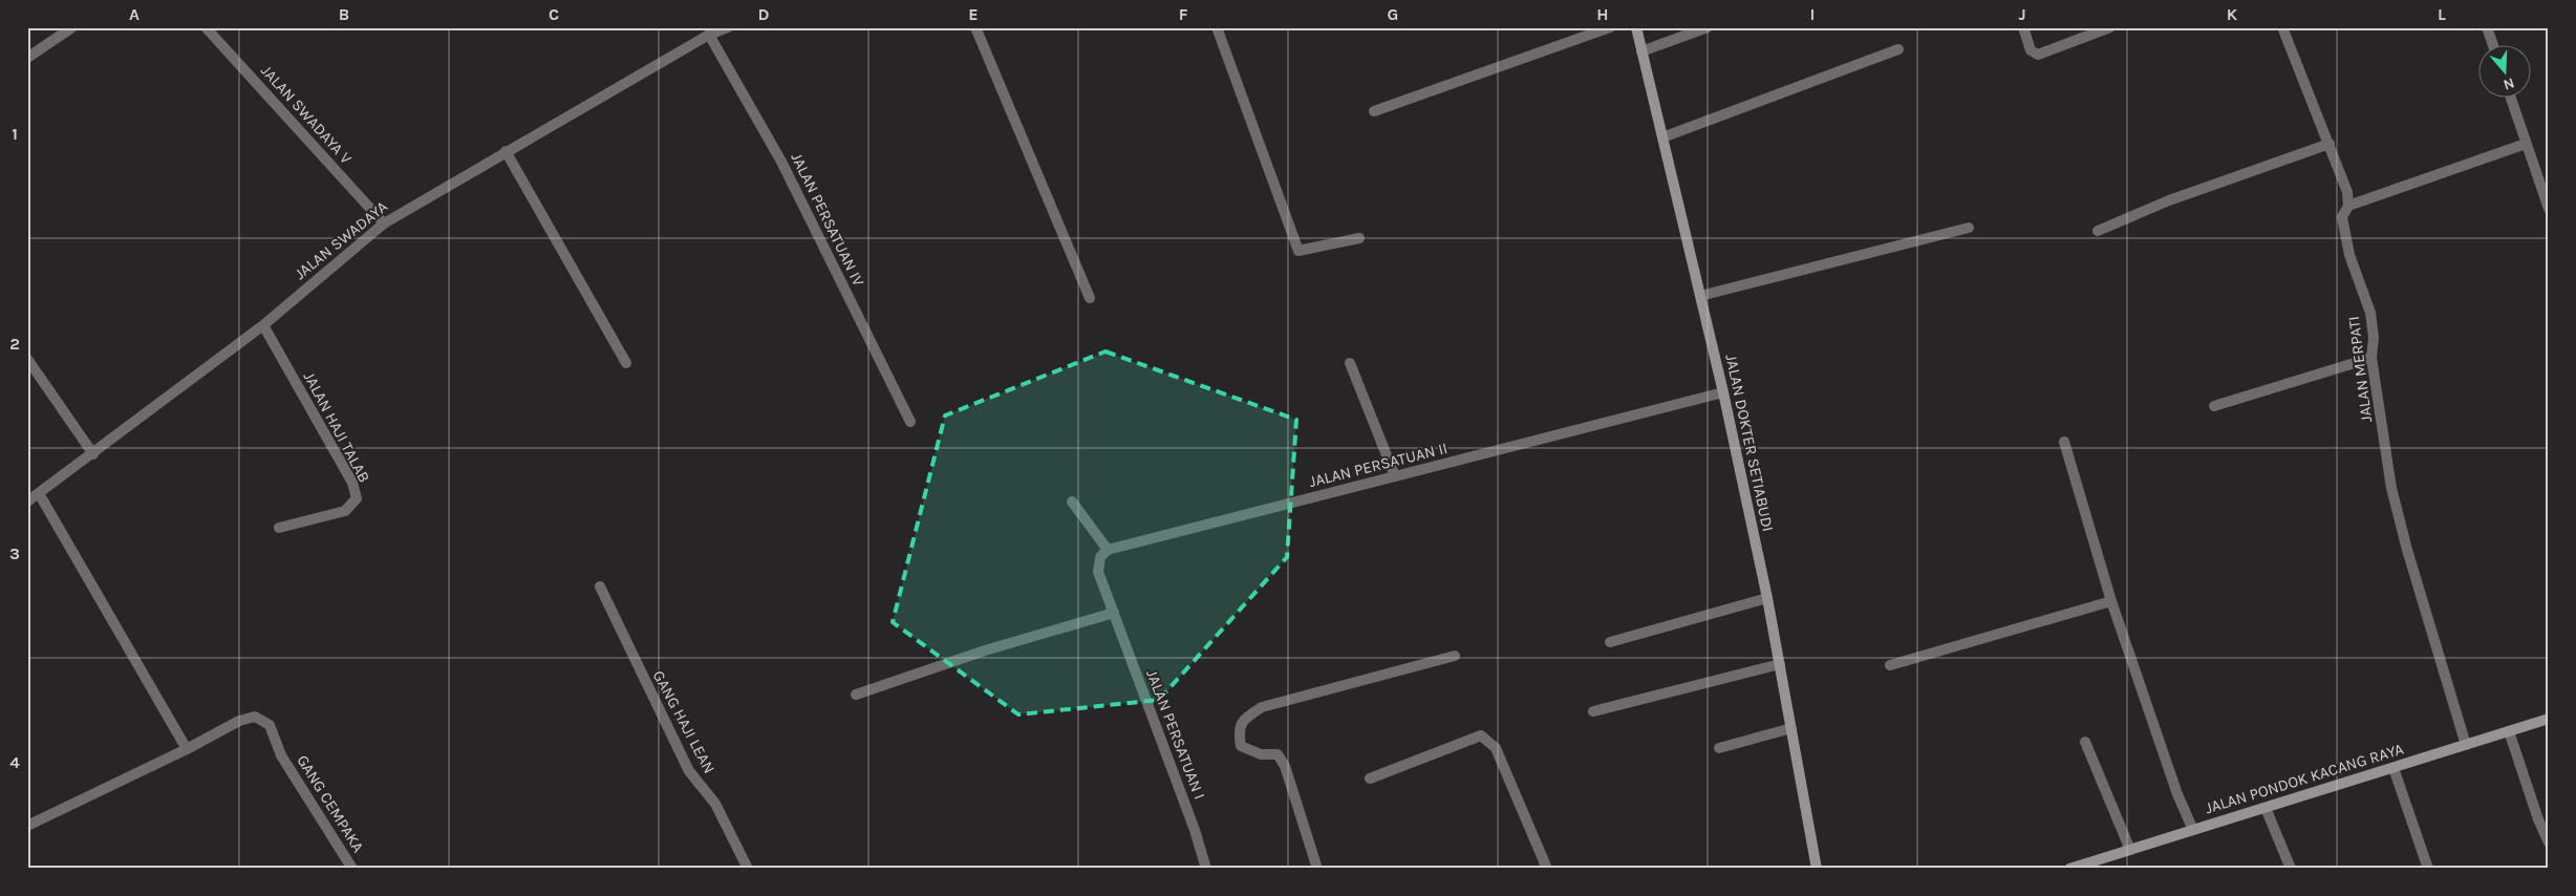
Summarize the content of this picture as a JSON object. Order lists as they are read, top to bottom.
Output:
{
  "streets": {
    "street": [
      "JALAN SWADAYA V",
      "JALAN PERSATUAN IV",
      "JALAN SWADAYA",
      "JALAN MERPATI",
      "JALAN HAJI TALAB",
      "JALAN DOKTER SETIABUDI",
      "JALAN PERSATUAN II",
      "GANG HAJI LEAN",
      "JALAN PERSATUAN I",
      "JALAN PONDOK KACANG RAYA",
      "GANG CEMPAKA"
    ]
  },
  "crossings": [
    ["JALAN SWADAYA V", "JALAN SWADAYA"],
    ["JALAN PERSATUAN IV", "JALAN SWADAYA"],
    ["JALAN SWADAYA", "JALAN HAJI TALAB"],
    ["JALAN MERPATI", "JALAN PONDOK KACANG RAYA"],
    ["JALAN DOKTER SETIABUDI", "JALAN PERSATUAN II"]
  ],
  "north": "bottom",
  "grid": {
    "columns": [
      "A",
      "B",
      "C",
      "D",
      "E",
      "F",
      "G",
      "H",
      "I",
      "J",
      "K",
      "L"
    ],
    "rows": [
      "1",
      "2",
      "3",
      "4"
    ]
  }
}
